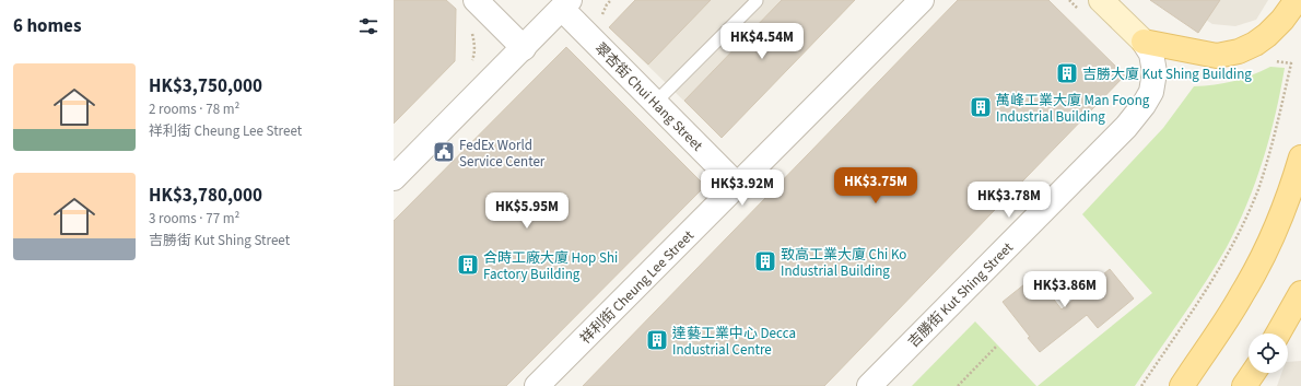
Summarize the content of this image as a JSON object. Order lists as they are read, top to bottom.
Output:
{
  "streets": {
    "street": ["翠杏街 Chui Hang Street", "祥利街 Cheung Lee Street", "吉勝街 Kut Shing Street"]
  },
  "crossings": [
    ["翠杏街 Chui Hang Street", "祥利街 Cheung Lee Street"]
  ],
  "places": {
    "building": [
      "吉勝大廈 Kut Shing Building",
      "萬峰工業大廈 Man Foong Industrial Building",
      "致高工業大廈 Chi Ko Industrial Building",
      "合時工廠大廈 Hop Shi Factory Building",
      "達藝工業中心 Decca Industrial Centre"
    ],
    "public building": ["FedEx World Service Center"]
  },
  "page": {
    "heading": "6 homes",
    "price": [
      "HK$4.54M",
      "HK$3.75M",
      "HK$3.92M",
      "HK$3.78M",
      "HK$5.95M",
      "HK$3.86M"
    ],
    "list": [
      {
        "name": "HK$3,750,000",
        "note": "2 rooms · 78 m² · 祥利街 Cheung Lee Street"
      },
      {
        "name": "HK$3,780,000",
        "note": "3 rooms · 77 m² · 吉勝街 Kut Shing Street"
      }
    ]
  }
}
